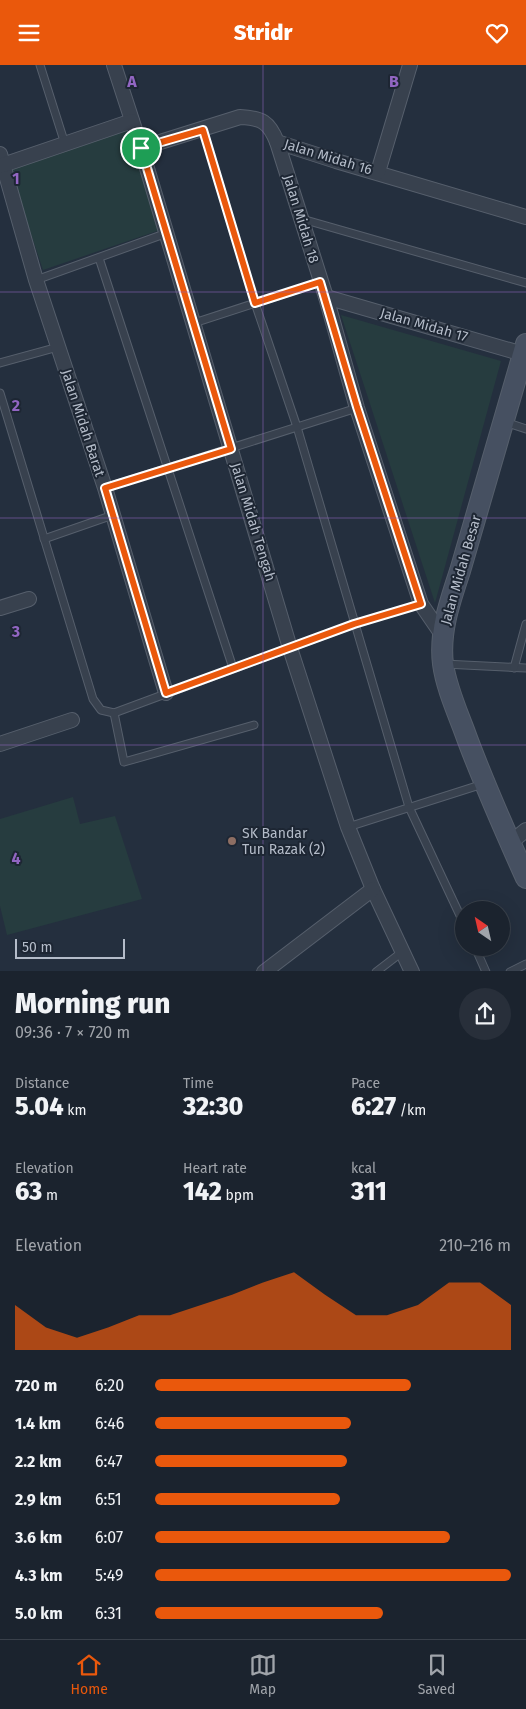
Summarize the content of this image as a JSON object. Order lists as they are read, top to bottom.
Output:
{
  "streets": {
    "street": [
      "Jalan Midah 16",
      "Jalan Midah 18",
      "Jalan Midah 17",
      "Jalan Midah Barat",
      "Jalan Midah Tengah",
      "Jalan Midah Besar"
    ]
  },
  "crossings": [
    ["Jalan Midah 16", "Jalan Midah 18"],
    ["Jalan Midah 16", "Jalan Midah Tengah"],
    ["Jalan Midah 18", "Jalan Midah 17"],
    ["Jalan Midah 18", "Jalan Midah Besar"],
    ["Jalan Midah 17", "Jalan Midah Besar"]
  ],
  "places": ["SK Bandar Tun Razak (2)"],
  "scale_bar": "50 m",
  "north": "top left",
  "page": {
    "header": "Stridr",
    "scale": "50 m",
    "heading": ["Morning run", "09:36 · 7 × 720 m"],
    "stats": [
      ["Distance", "5.04 km"],
      ["Time", "32:30"],
      ["Pace", "6:27 /km"],
      ["Elevation", "63 m"],
      ["Heart rate", "142 bpm"],
      ["kcal", "311"]
    ],
    "chart": ["Elevation", "210–216 m"],
    "list": [
      {
        "name": "720 m",
        "note": "6:20"
      },
      {
        "name": "1.4 km",
        "note": "6:46"
      },
      {
        "name": "2.2 km",
        "note": "6:47"
      },
      {
        "name": "2.9 km",
        "note": "6:51"
      },
      {
        "name": "3.6 km",
        "note": "6:07"
      },
      {
        "name": "4.3 km",
        "note": "5:49"
      },
      {
        "name": "5.0 km",
        "note": "6:31"
      }
    ],
    "tabs": ["Home", "Map", "Saved"]
  },
  "grid": {
    "columns": ["A", "B"],
    "rows": [
      "1",
      "2",
      "3",
      "4"
    ]
  }
}
